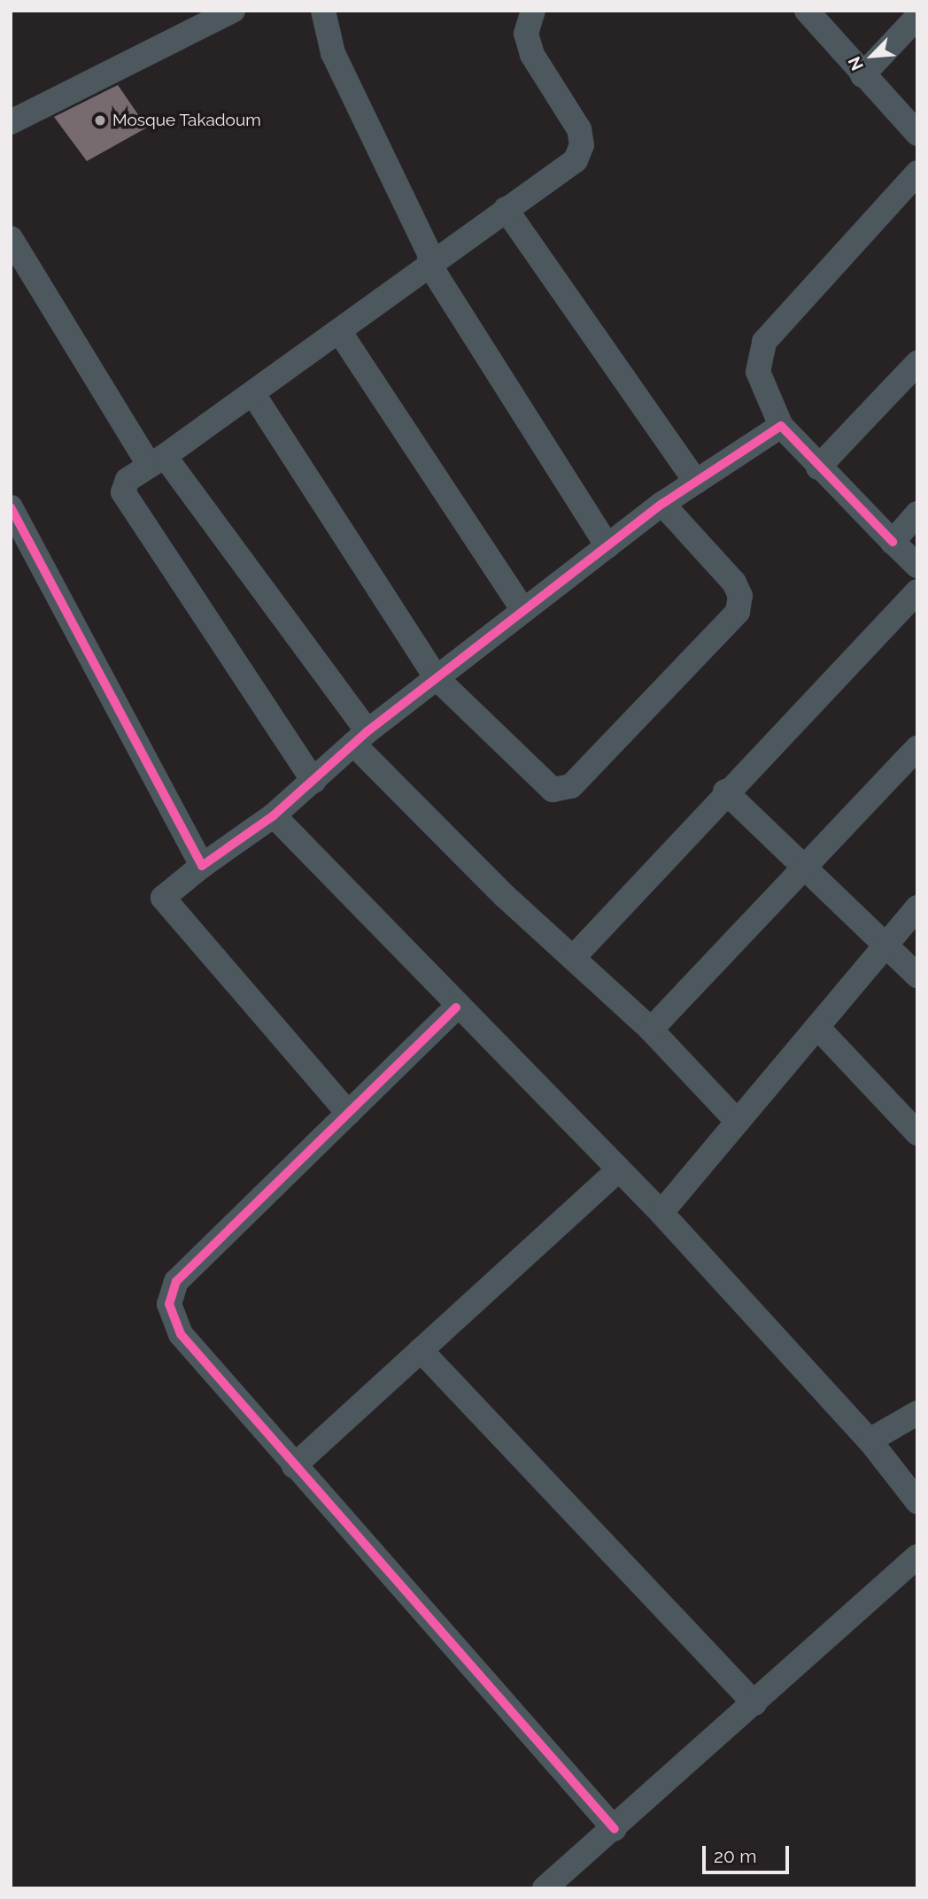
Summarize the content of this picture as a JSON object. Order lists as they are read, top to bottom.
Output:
{
  "places": ["Mosque Takadoum"],
  "scale_bar": "20 m",
  "north": "bottom left"
}
